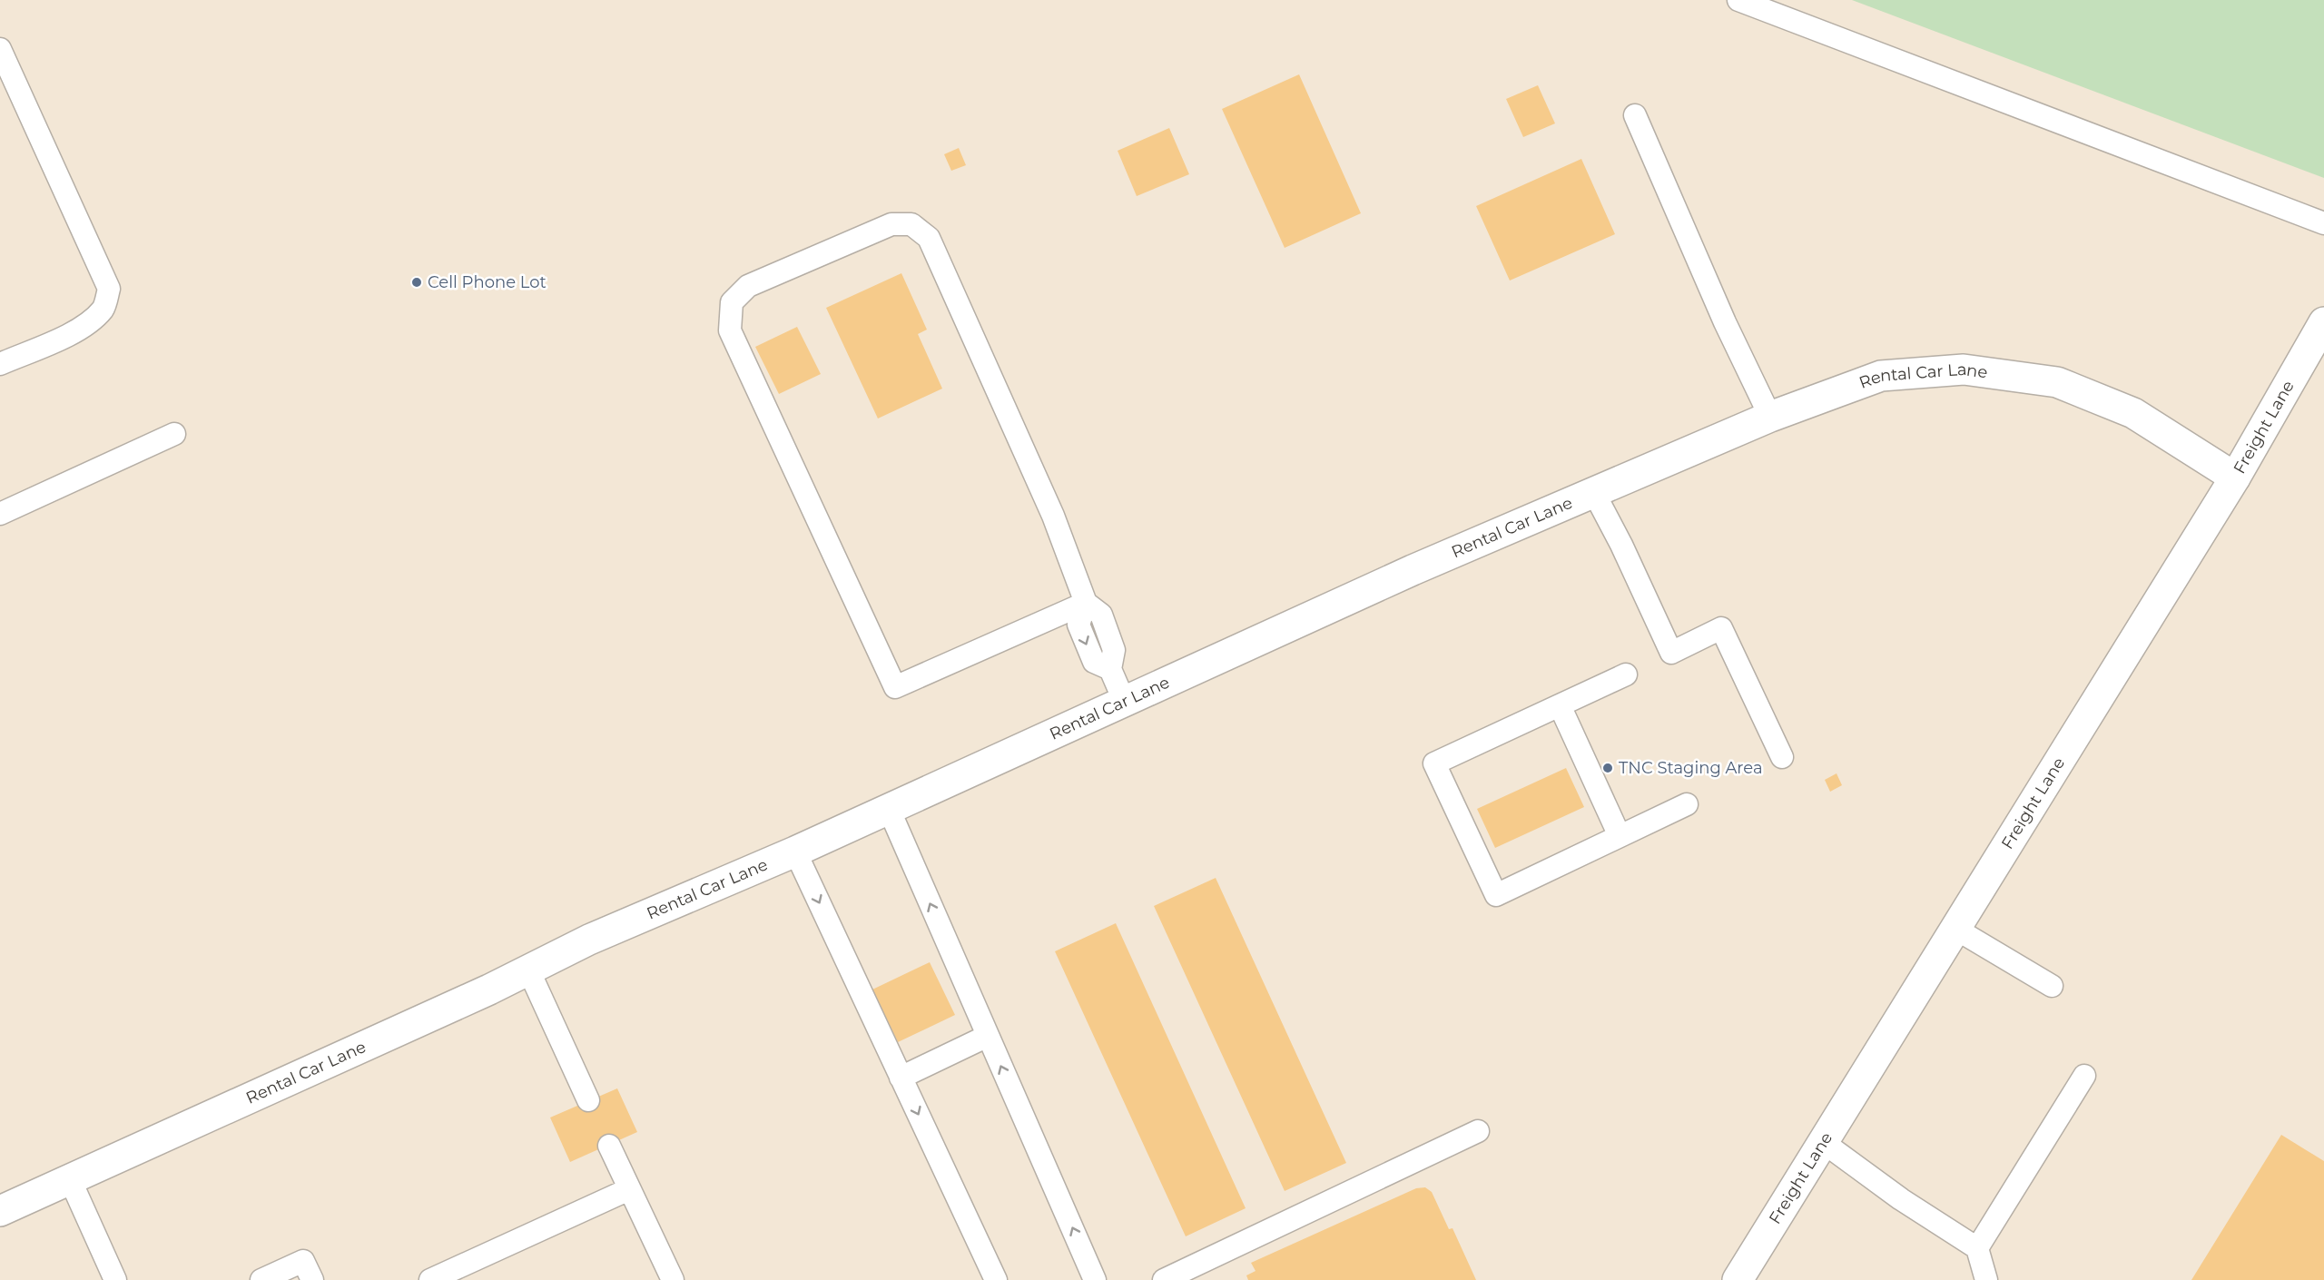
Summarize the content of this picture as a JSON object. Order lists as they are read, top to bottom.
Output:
{
  "streets": {
    "street": ["Rental Car Lane", "Freight Lane"]
  },
  "crossings": [
    ["Rental Car Lane", "Freight Lane"]
  ],
  "places": ["Cell Phone Lot", "TNC Staging Area"]
}
